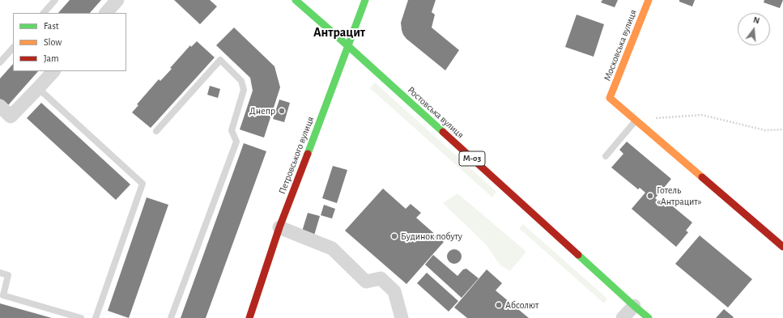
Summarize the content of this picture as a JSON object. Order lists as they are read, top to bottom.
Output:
{
  "streets": {
    "main road": [
      "Московська вулиця",
      "Ростовська вулиця",
      "Петровського вулиця",
      "М-03"
    ]
  },
  "crossings": [
    ["Ростовська вулиця", "Петровського вулиця"]
  ],
  "districts": ["Антрацит"],
  "places": [
    "Днепр",
    "Готель «Антрацит»",
    "Будинок побуту",
    "Абсолют"
  ],
  "legend": ["Fast", "Slow", "Jam"],
  "north": "top"
}
